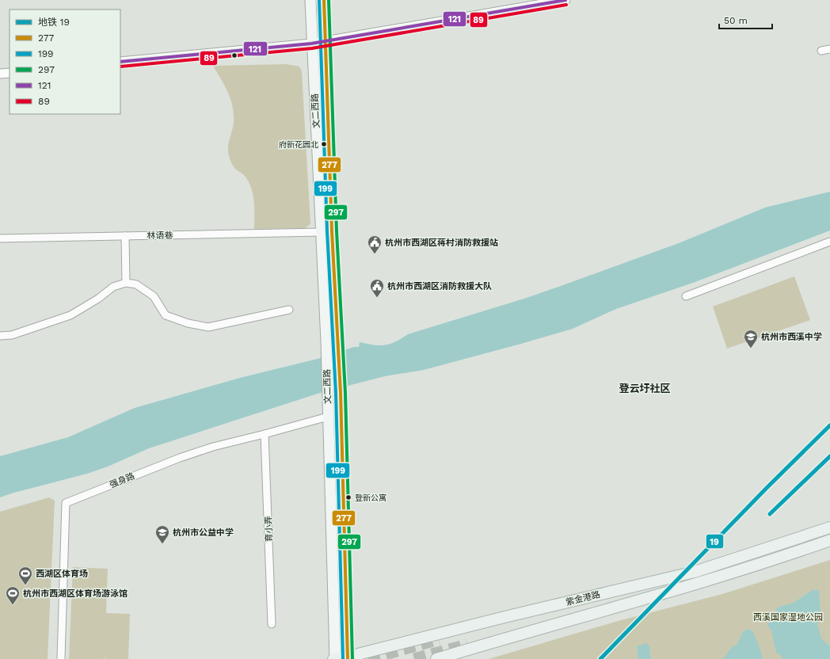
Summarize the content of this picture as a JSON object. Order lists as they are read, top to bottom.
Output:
{
  "streets": {
    "main road": ["文二西路", "紫金港路"],
    "street": ["林语巷", "强身路", "育小弄"]
  },
  "crossings": [
    ["文二西路", "林语巷"],
    ["文二西路", "强身路"],
    ["文二西路", "紫金港路"],
    ["强身路", "育小弄"]
  ],
  "districts": ["登云圩社区"],
  "parks": ["西溪国家湿地公园"],
  "places": {
    "other": ["府新花园北", "登新公寓"],
    "public building": ["杭州市西湖区蒋村消防救援站", "杭州市西湖区消防救援大队"],
    "school or university": ["杭州市西溪中学", "杭州市公益中学"],
    "sports": ["西湖区体育场", "杭州市西湖区体育场游泳馆"]
  },
  "lines": [
    "transit line 277",
    "transit line 199",
    "transit line 297",
    "transit line 121",
    "transit line 89",
    "metro line 19"
  ],
  "legend": [
    "地铁 19",
    "277",
    "199",
    "297",
    "121",
    "89"
  ],
  "scale_bar": "50 m"
}
